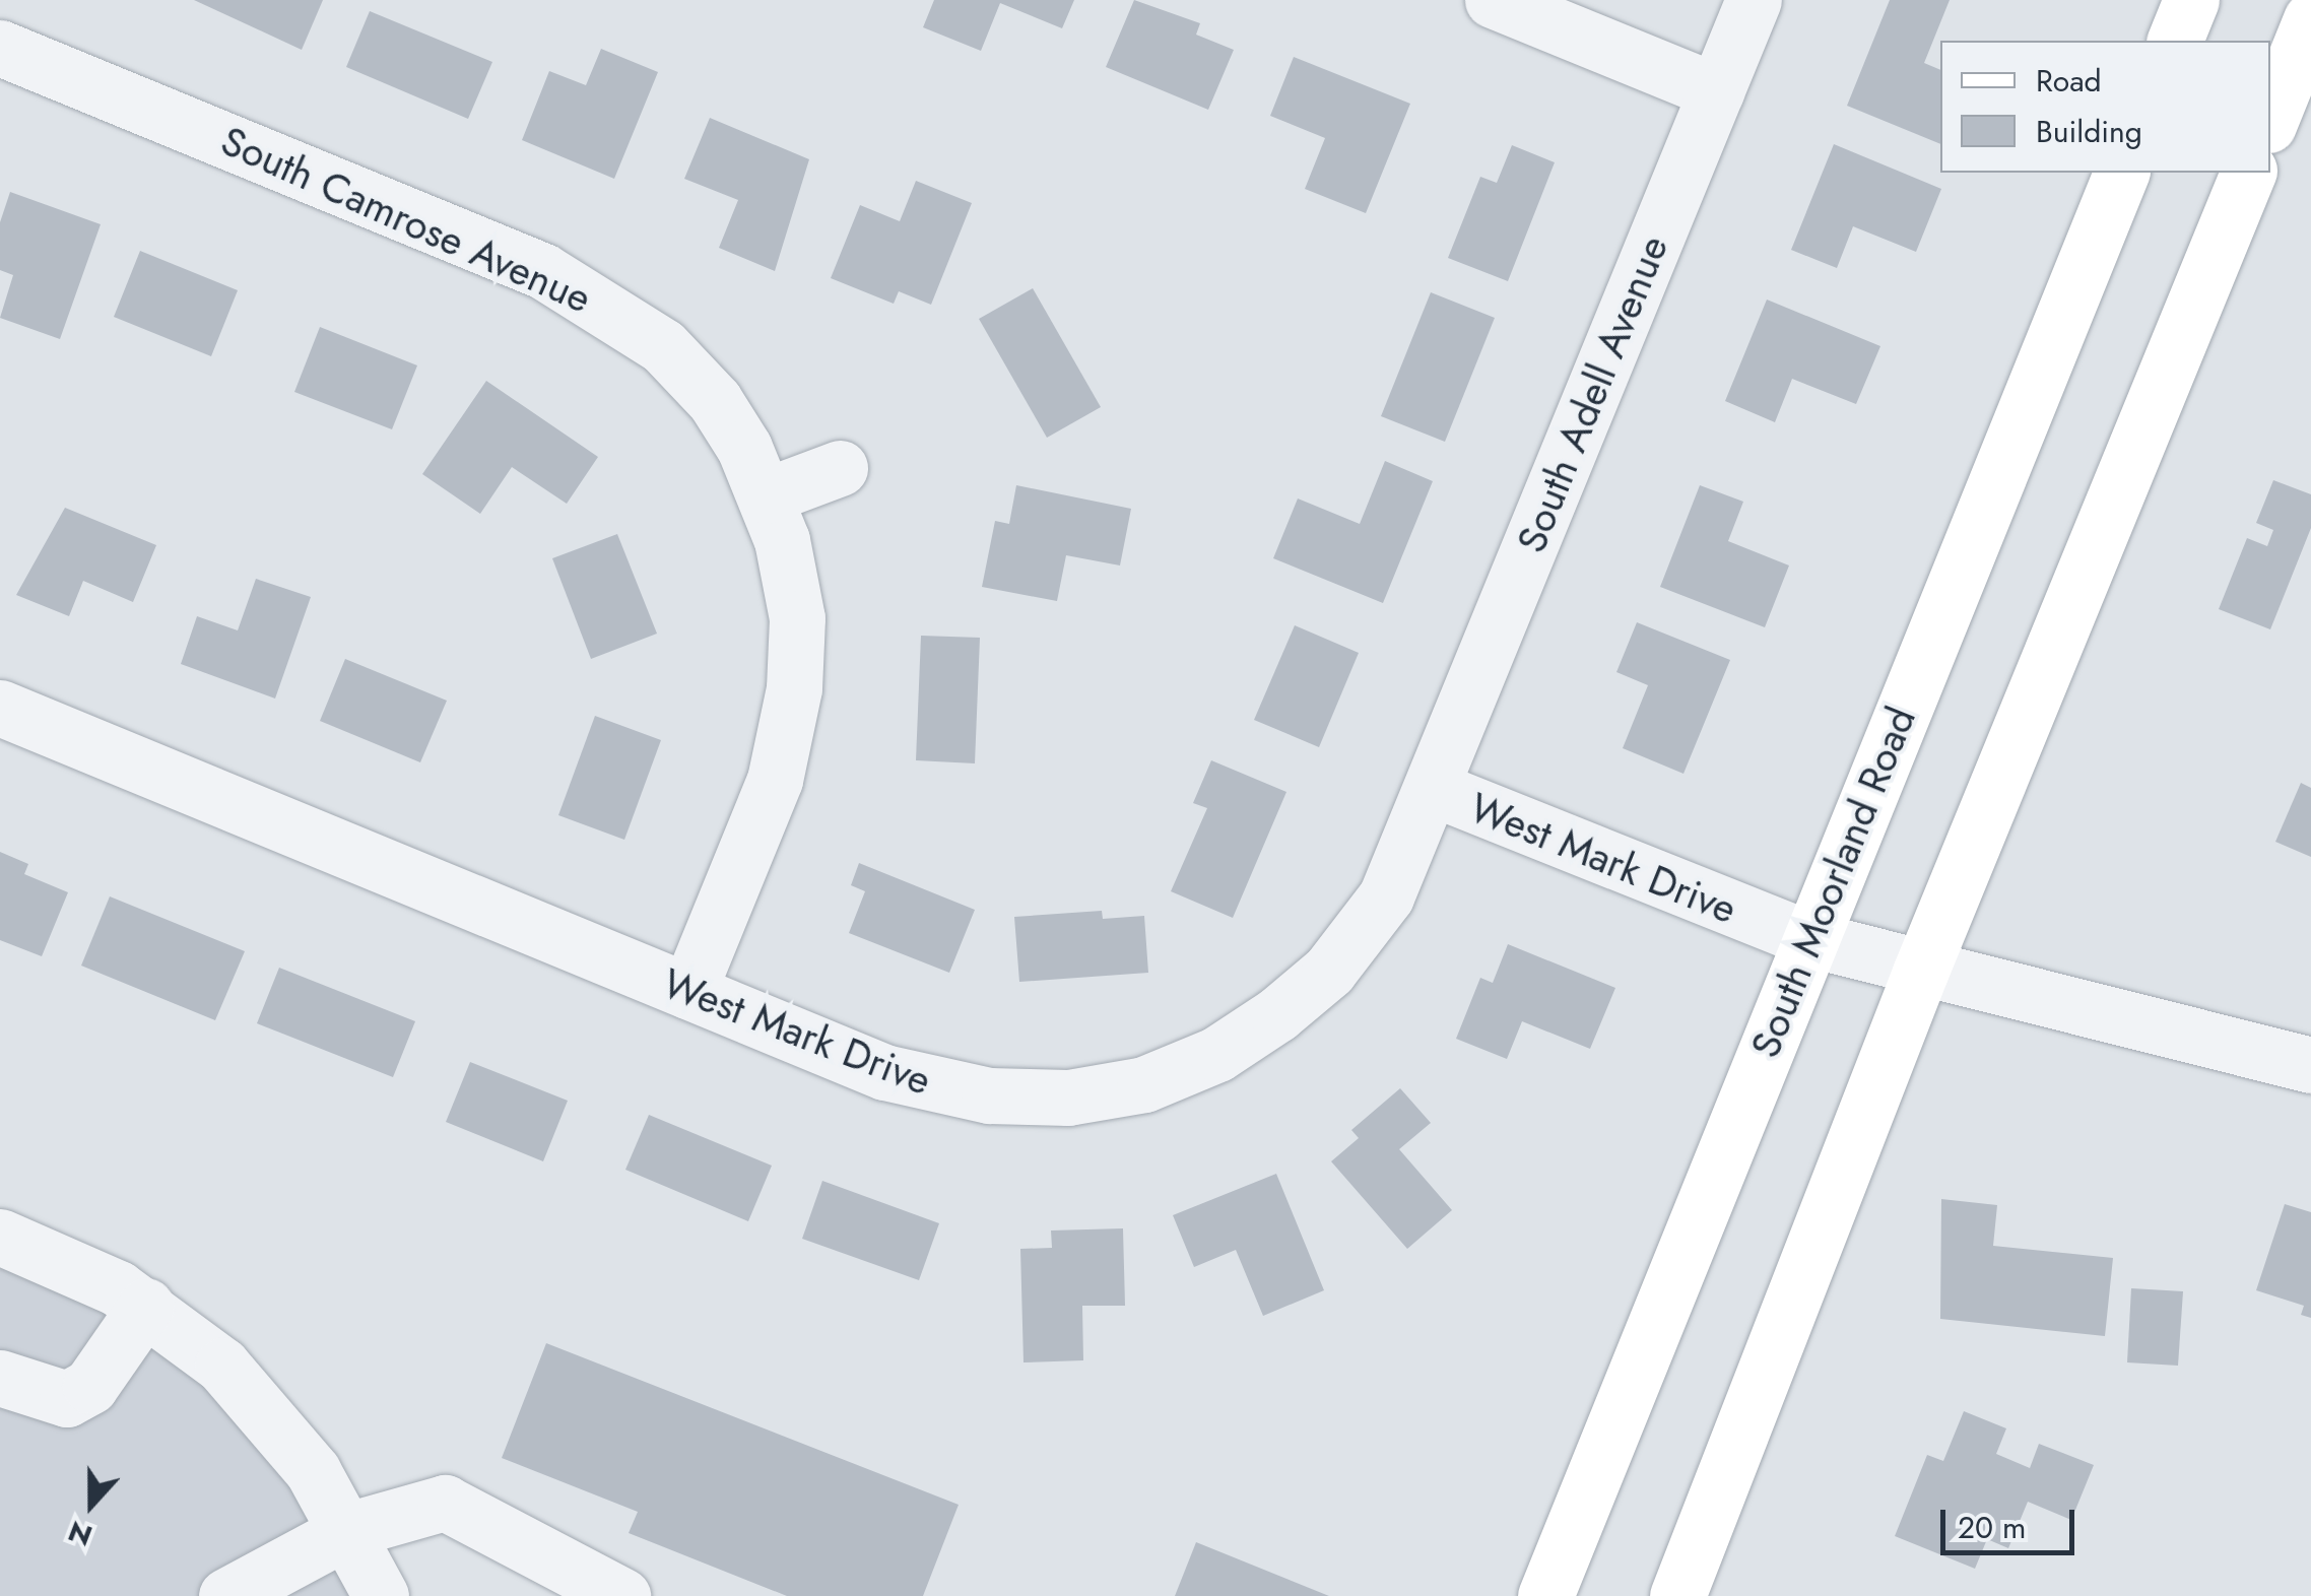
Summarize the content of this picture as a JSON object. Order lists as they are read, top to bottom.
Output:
{
  "streets": {
    "main road": ["South Moorland Road"],
    "street": ["South Camrose Avenue", "South Adell Avenue", "West Mark Drive"]
  },
  "crossings": [
    ["South Camrose Avenue", "West Mark Drive"],
    ["South Adell Avenue", "West Mark Drive"],
    ["West Mark Drive", "South Moorland Road"]
  ],
  "legend": ["Road", "Building"],
  "scale_bar": "20 m",
  "north": "bottom"
}
